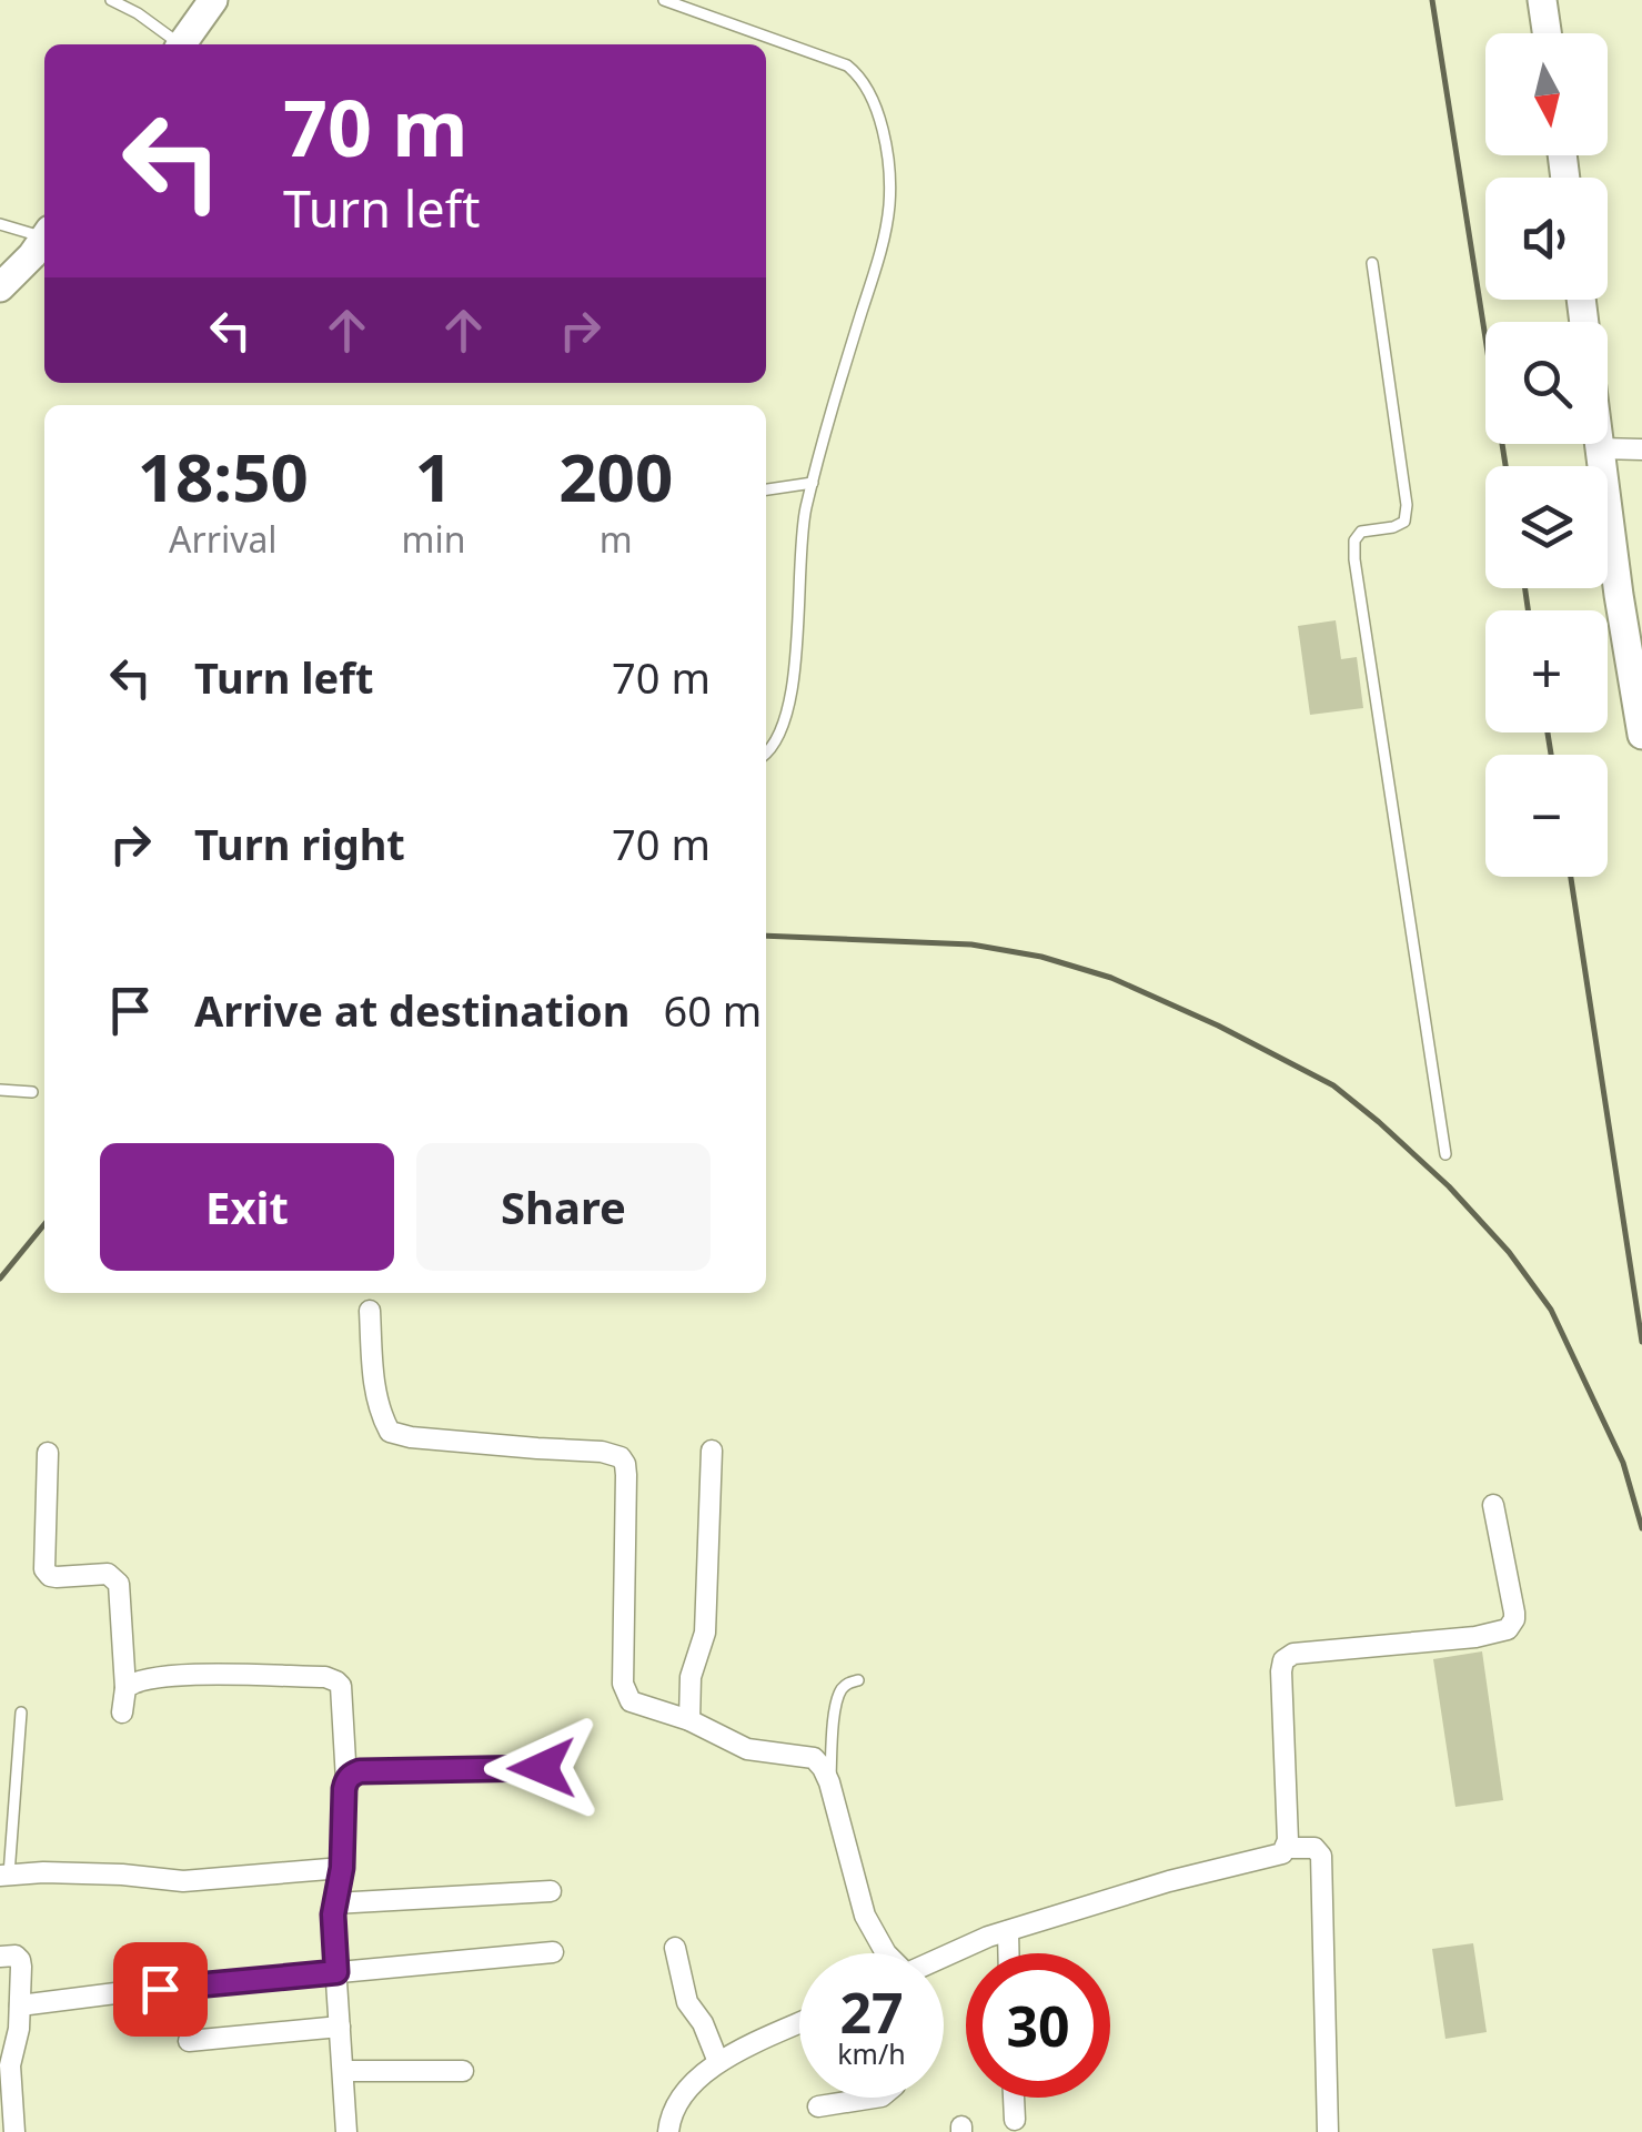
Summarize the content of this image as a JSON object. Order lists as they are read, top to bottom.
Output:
{
  "north": "bottom",
  "page": {
    "map_buttons": ["+", "−"],
    "turn": ["70 m", "Turn left"],
    "eta": [
      "18:50",
      "Arrival",
      "1",
      "min",
      "200",
      "m"
    ],
    "list": [
      {
        "name": "Turn left",
        "value": "70 m"
      },
      {
        "name": "Turn right",
        "value": "70 m"
      },
      {
        "name": "Arrive at destination",
        "value": "60 m"
      }
    ],
    "buttons": ["Exit", "Share"],
    "speed": "27 km/h",
    "limit": "30"
  }
}
